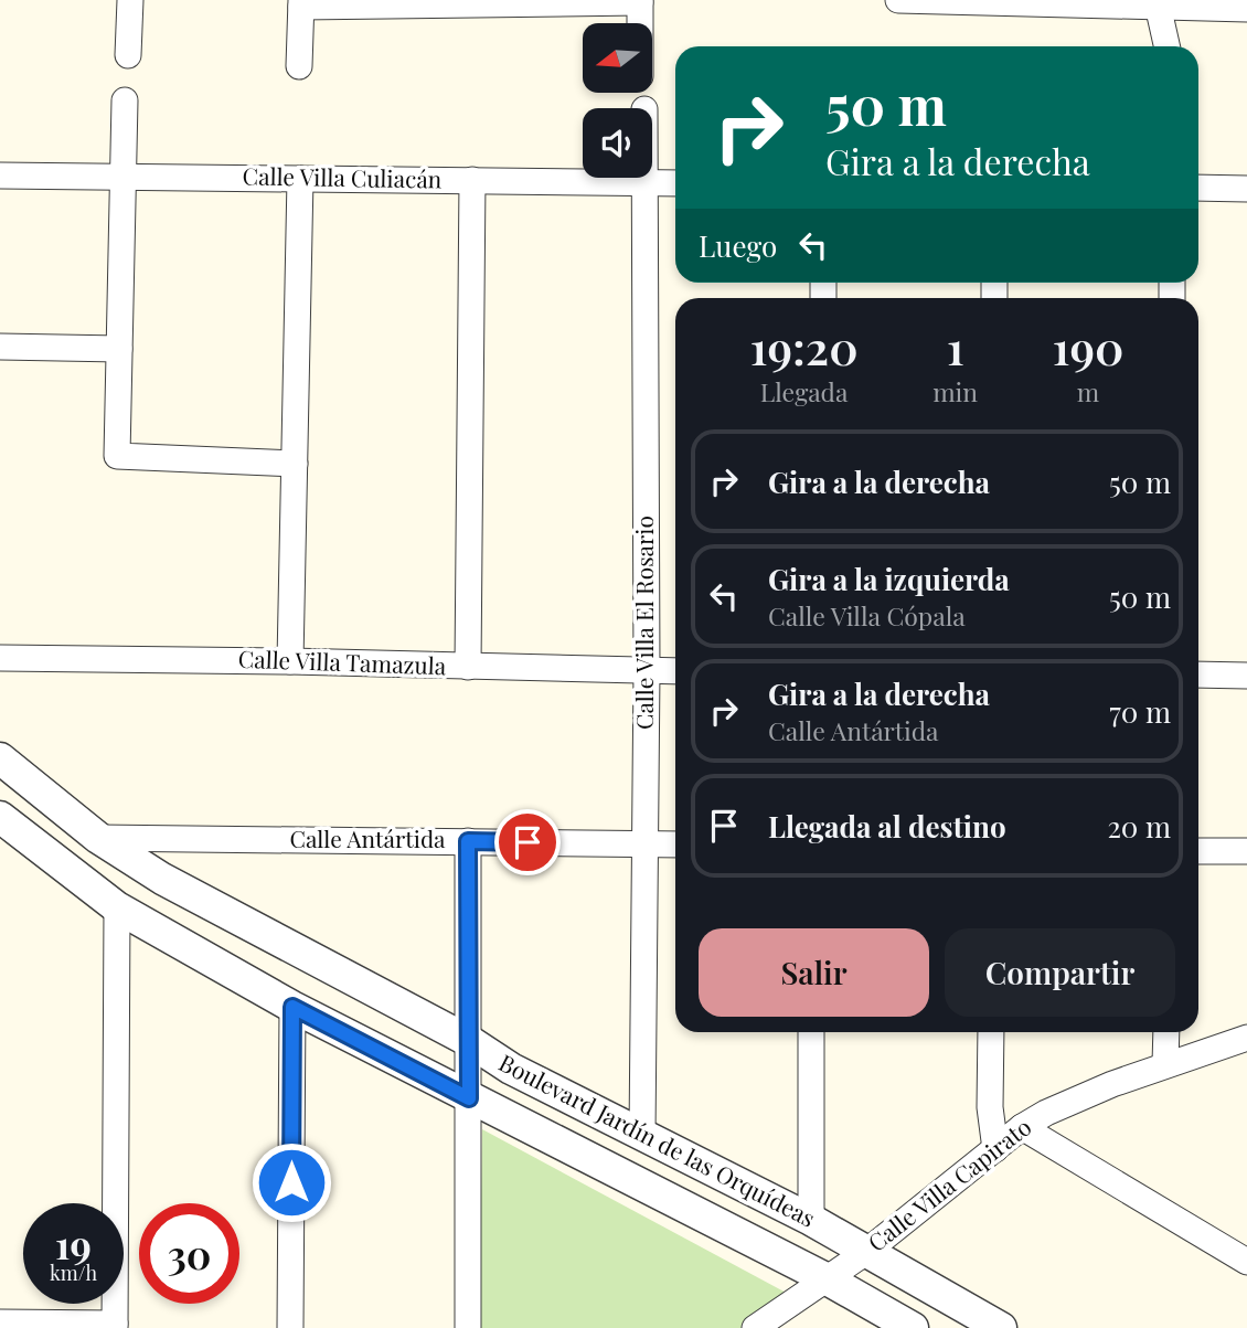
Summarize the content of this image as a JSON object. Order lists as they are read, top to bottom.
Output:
{
  "streets": {
    "street": [
      "Calle Villa Culiacán",
      "Calle Villa El Rosario",
      "Calle Villa Tamazula",
      "Calle Antártida",
      "Boulevard Jardín de las Orquídeas",
      "Calle Villa Capirato"
    ]
  },
  "crossings": [
    ["Calle Villa Culiacán", "Calle Villa El Rosario"],
    ["Calle Villa El Rosario", "Calle Villa Tamazula"],
    ["Calle Villa El Rosario", "Calle Antártida"],
    ["Calle Villa El Rosario", "Boulevard Jardín de las Orquídeas"],
    ["Calle Antártida", "Boulevard Jardín de las Orquídeas"],
    ["Boulevard Jardín de las Orquídeas", "Calle Villa Capirato"]
  ],
  "north": "left",
  "page": {
    "turn": ["50 m", "Gira a la derecha"],
    "then": "Luego",
    "eta": [
      "19:20",
      "Llegada",
      "1",
      "min",
      "190",
      "m"
    ],
    "list": [
      {
        "name": "Gira a la derecha",
        "value": "50 m"
      },
      {
        "name": "Gira a la izquierda",
        "note": "Calle Villa Cópala",
        "value": "50 m"
      },
      {
        "name": "Gira a la derecha",
        "note": "Calle Antártida",
        "value": "70 m"
      },
      {
        "name": "Llegada al destino",
        "value": "20 m"
      }
    ],
    "buttons": ["Salir", "Compartir"],
    "speed": "19 km/h",
    "limit": "30"
  }
}
